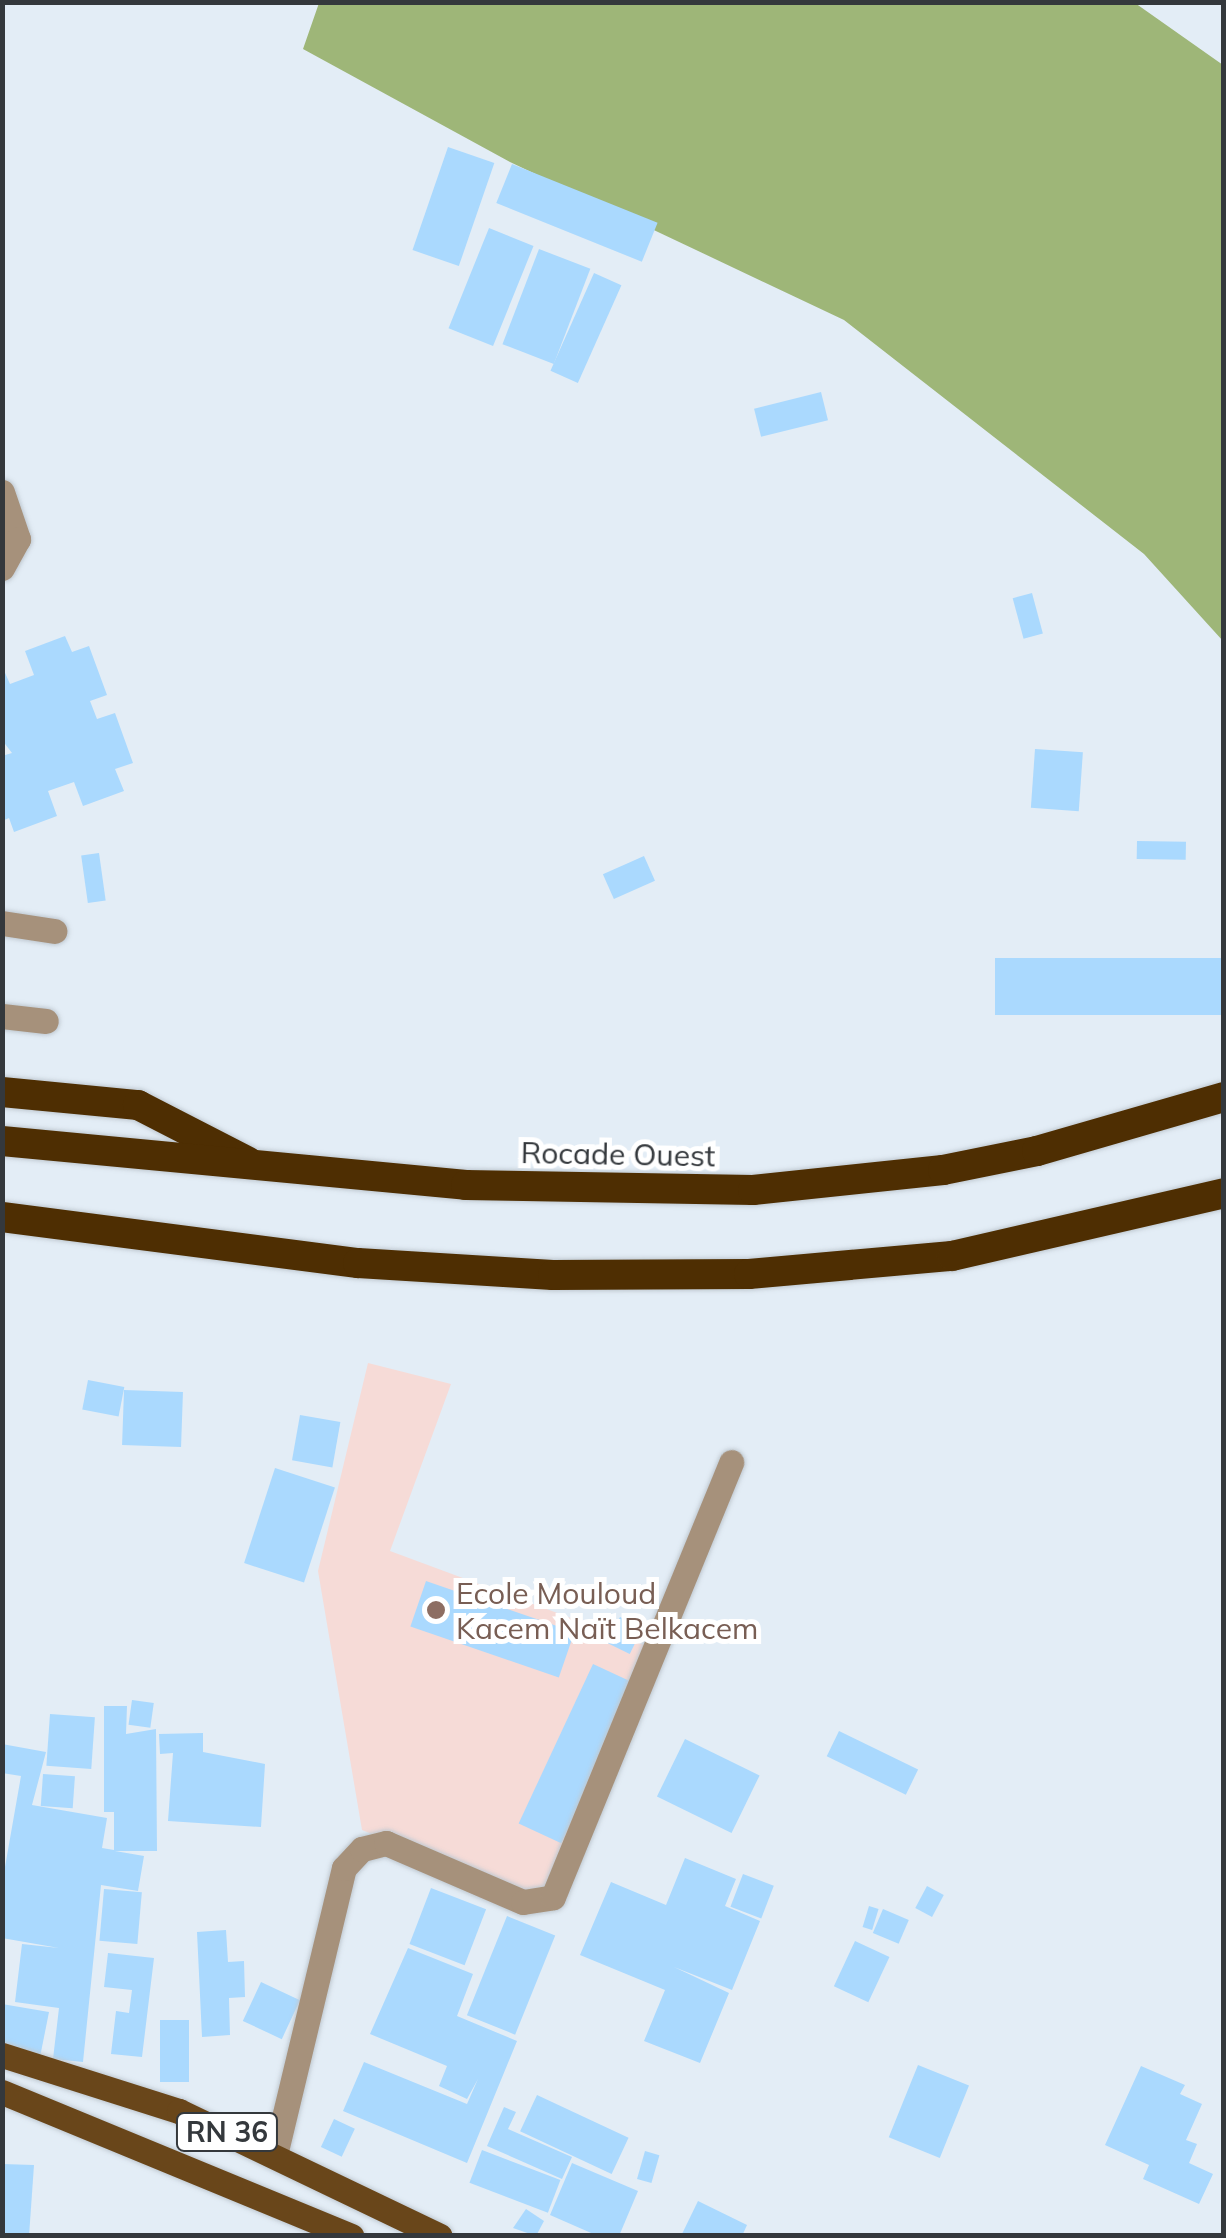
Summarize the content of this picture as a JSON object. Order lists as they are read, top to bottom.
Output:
{
  "streets": {
    "highway": ["Rocade Ouest"],
    "main road": ["RN 36"]
  },
  "places": ["Ecole Mouloud Kacem Naït Belkacem"]
}
